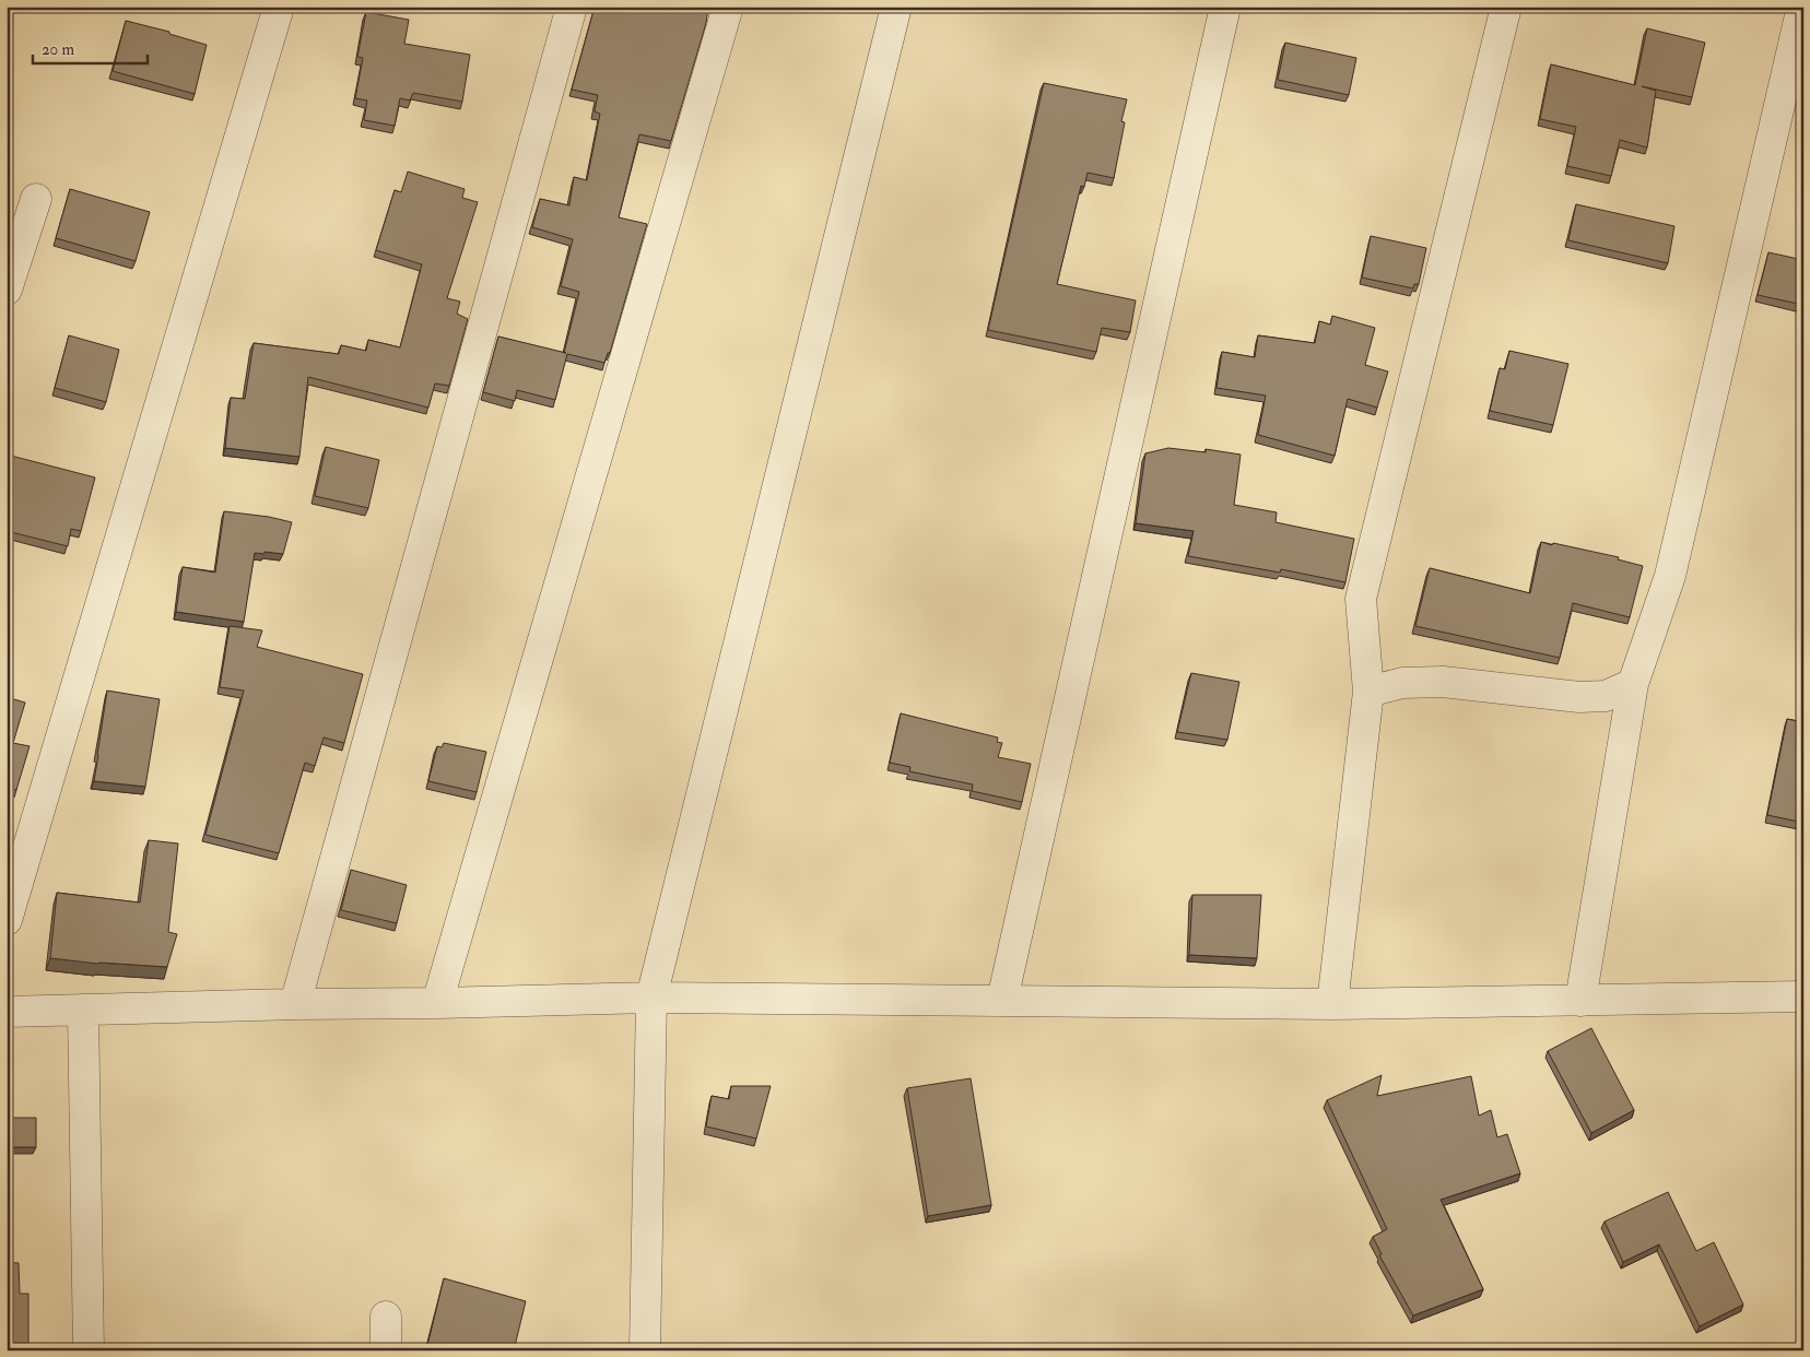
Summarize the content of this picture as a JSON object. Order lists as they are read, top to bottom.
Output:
{
  "scale_bar": "20 m"
}
